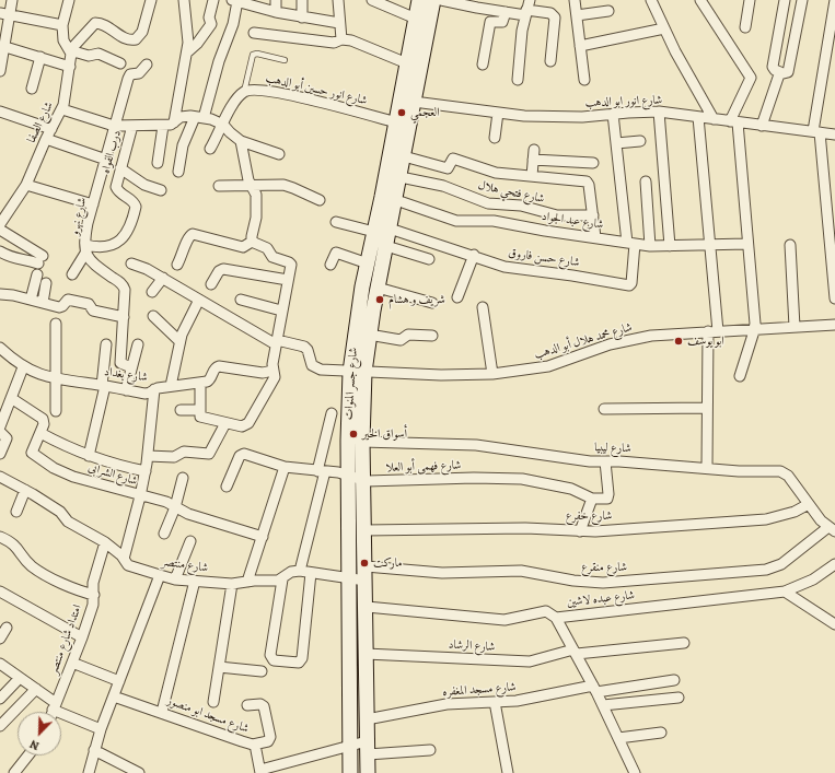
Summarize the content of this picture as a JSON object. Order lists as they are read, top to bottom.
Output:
{
  "streets": {
    "street": [
      "شارع انور حسين أبو الدهب",
      "شارع انور ابو الدهب",
      "شارع الصفا",
      "درب الفواه",
      "شارع فتحي هلال",
      "شارع نهرو",
      "شارع عبد الجواد",
      "شارع حسن فاروق",
      "شارع محمد هلال أبو الدهب",
      "شارع بغداد",
      "شارع جسر المنوات",
      "شارع ليبيا",
      "شارع فهمى أبو العلا",
      "شارع الشرابى",
      "شارع خفرع",
      "شارع منتصر",
      "شارع منقرع",
      "شارع عبده لاشين",
      "امتداد شارع منتصر",
      "شارع الرشاد",
      "شارع مسجد المغفره",
      "شارع مسجد ابو منصور"
    ]
  },
  "crossings": [
    ["شارع انور حسين أبو الدهب", "شارع جسر المنوات"],
    ["شارع انور ابو الدهب", "شارع جسر المنوات"],
    ["درب الفواه", "شارع نهرو"],
    ["شارع فتحي هلال", "شارع جسر المنوات"],
    ["شارع عبد الجواد", "شارع حسن فاروق"],
    ["شارع عبد الجواد", "شارع جسر المنوات"],
    ["شارع حسن فاروق", "شارع جسر المنوات"],
    ["شارع محمد هلال أبو الدهب", "شارع جسر المنوات"],
    ["شارع جسر المنوات", "شارع ليبيا"],
    ["شارع جسر المنوات", "شارع فهمى أبو العلا"],
    ["شارع جسر المنوات", "شارع خفرع"],
    ["شارع جسر المنوات", "شارع منقرع"],
    ["شارع جسر المنوات", "شارع عبده لاشين"],
    ["شارع جسر المنوات", "شارع الرشاد"],
    ["شارع جسر المنوات", "شارع مسجد المغفره"],
    ["شارع ليبيا", "شارع خفرع"],
    ["شارع ليبيا", "شارع منقرع"],
    ["شارع منتصر", "امتداد شارع منتصر"]
  ],
  "places": [
    "العجمي",
    "شريف و هشام",
    "ابو يوسف",
    "أسواق الخير",
    "ماركت"
  ],
  "north": "bottom left"
}
